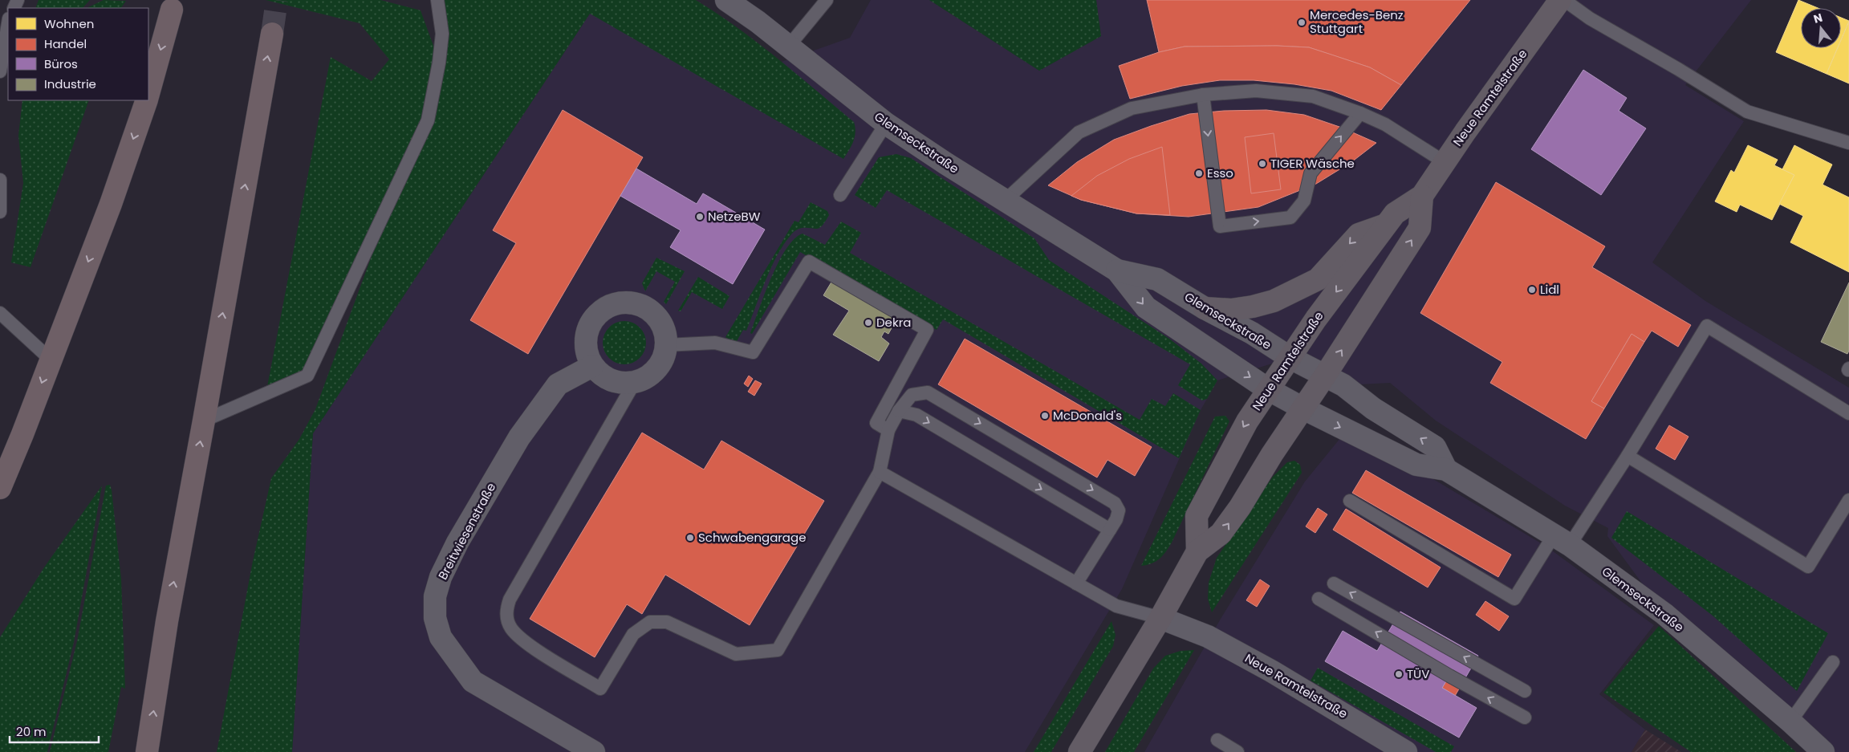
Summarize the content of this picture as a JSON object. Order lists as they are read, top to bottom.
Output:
{
  "streets": {
    "main road": ["Neue Ramtelstraße"],
    "street": ["Glemseckstraße", "Breitwiesenstraße"]
  },
  "crossings": [
    ["Neue Ramtelstraße", "Glemseckstraße"]
  ],
  "places": [
    "Mercedes-Benz Stuttgart",
    "TIGER Wäsche",
    "Esso",
    "NetzeBW",
    "Lidl",
    "Dekra",
    "McDonald's",
    "Schwabengarage",
    "TÜV"
  ],
  "legend": [
    "Wohnen",
    "Handel",
    "Büros",
    "Industrie"
  ],
  "scale_bar": "20 m",
  "north": "top"
}
